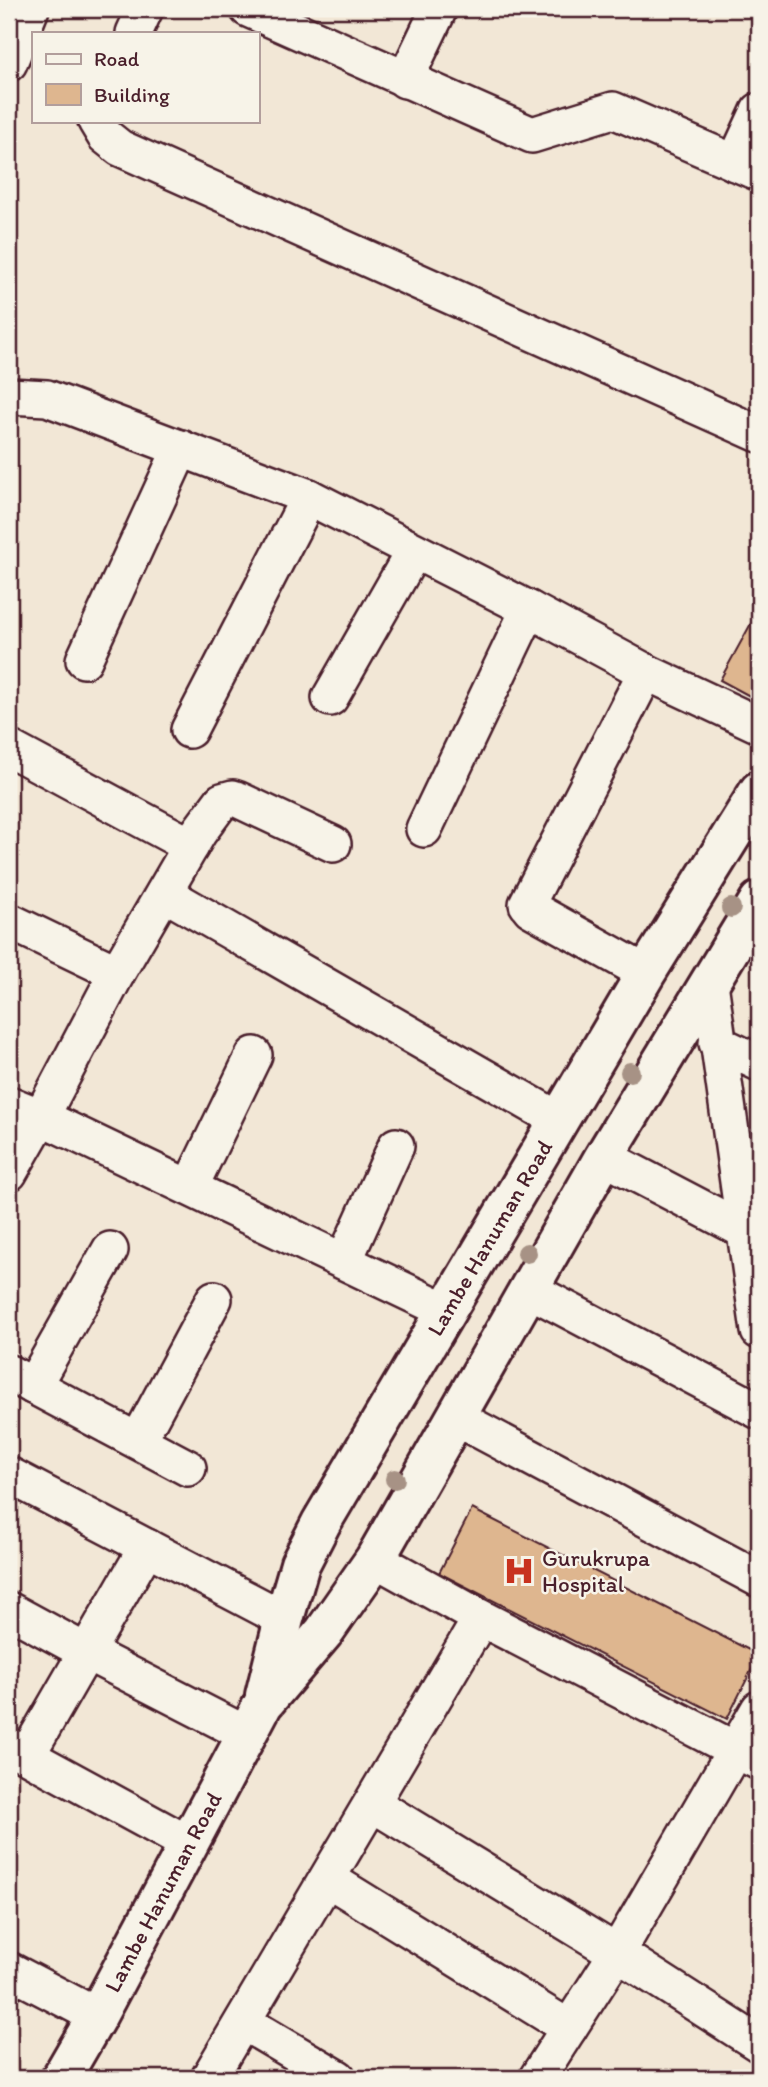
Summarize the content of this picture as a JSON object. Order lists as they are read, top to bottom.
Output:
{
  "streets": {
    "main road": ["Lambe Hanuman Road"]
  },
  "places": {
    "hospital": ["Gurukrupa Hospital"]
  },
  "legend": ["Road", "Building"]
}
